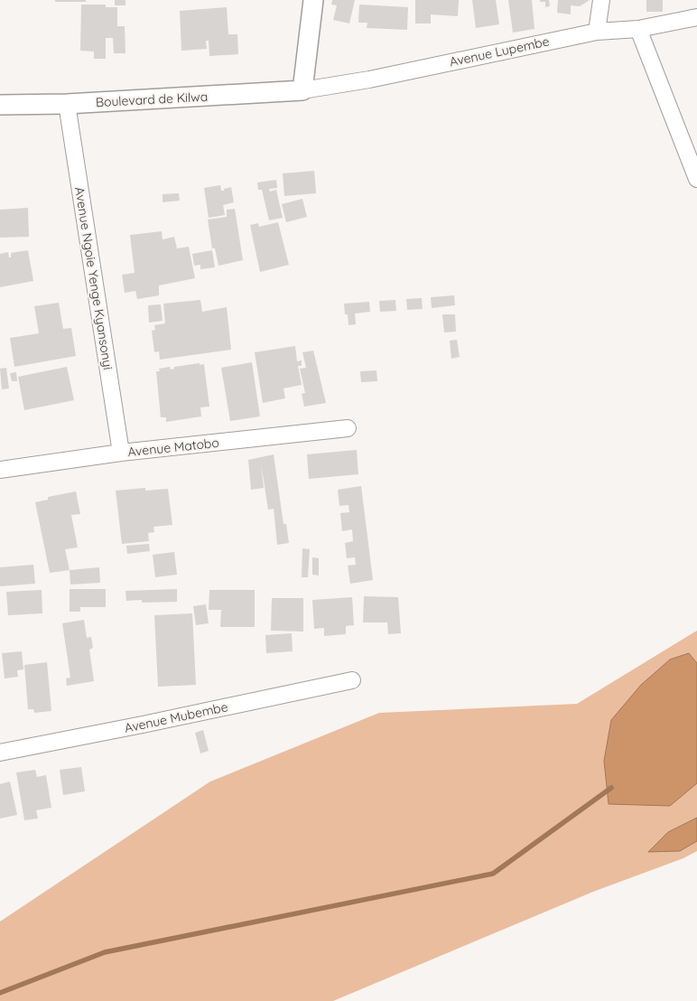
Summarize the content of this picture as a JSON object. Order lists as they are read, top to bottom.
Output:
{
  "streets": {
    "street": [
      "Avenue Lupembe",
      "Boulevard de Kilwa",
      "Avenue Ngoie Yenge Kyansonyi",
      "Avenue Matobo",
      "Avenue Mubembe"
    ]
  },
  "crossings": [
    ["Avenue Lupembe", "Boulevard de Kilwa"],
    ["Boulevard de Kilwa", "Avenue Ngoie Yenge Kyansonyi"],
    ["Avenue Ngoie Yenge Kyansonyi", "Avenue Matobo"]
  ]
}
